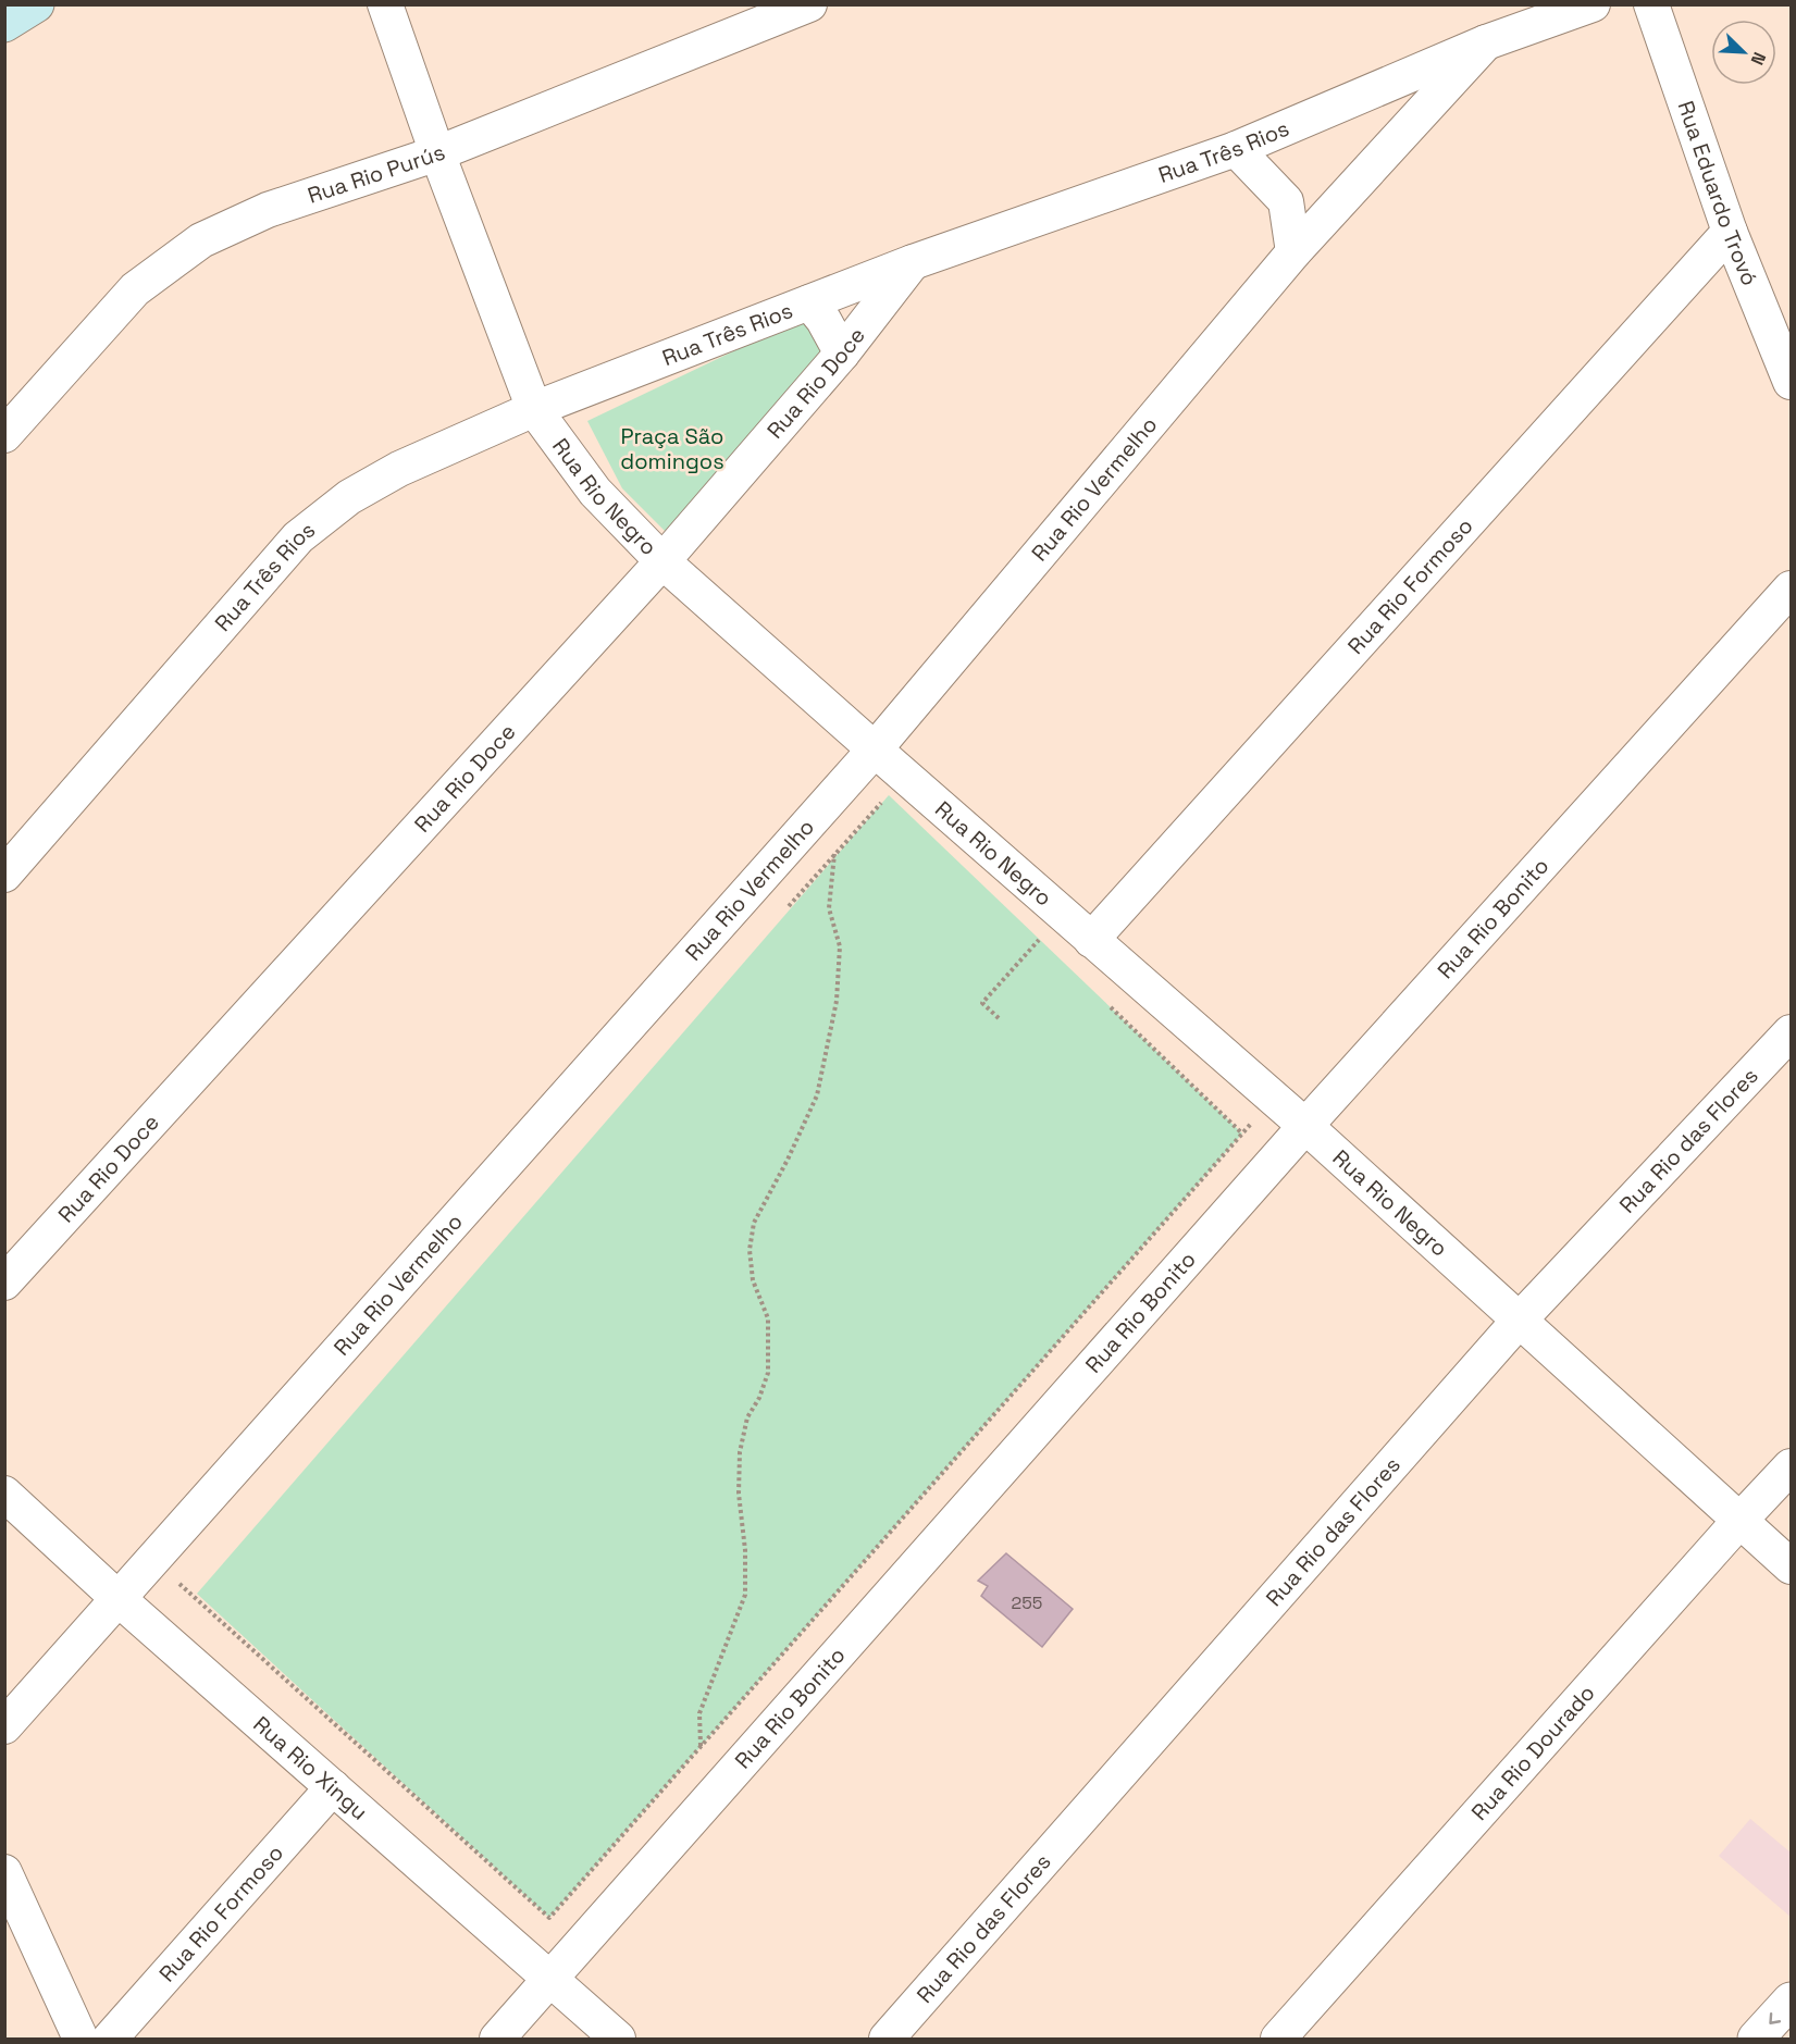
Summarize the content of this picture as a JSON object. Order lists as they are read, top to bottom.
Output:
{
  "streets": {
    "street": [
      "Rua Três Rios",
      "Rua Rio Purús",
      "Rua Eduardo Trovó",
      "Rua Rio Doce",
      "Rua Rio Vermelho",
      "Rua Rio Negro",
      "Rua Rio Formoso",
      "Rua Rio Bonito",
      "Rua Rio das Flores",
      "Rua Rio Dourado",
      "Rua Rio Xingu"
    ]
  },
  "crossings": [
    ["Rua Três Rios", "Rua Rio Doce"],
    ["Rua Três Rios", "Rua Rio Vermelho"],
    ["Rua Três Rios", "Rua Rio Negro"],
    ["Rua Rio Purús", "Rua Rio Negro"],
    ["Rua Eduardo Trovó", "Rua Rio Formoso"],
    ["Rua Rio Doce", "Rua Rio Negro"],
    ["Rua Rio Vermelho", "Rua Rio Negro"],
    ["Rua Rio Vermelho", "Rua Rio Xingu"],
    ["Rua Rio Negro", "Rua Rio Formoso"],
    ["Rua Rio Negro", "Rua Rio Bonito"],
    ["Rua Rio Negro", "Rua Rio das Flores"],
    ["Rua Rio Negro", "Rua Rio Dourado"],
    ["Rua Rio Formoso", "Rua Rio Xingu"],
    ["Rua Rio Bonito", "Rua Rio Xingu"]
  ],
  "parks": ["Praça São domingos"],
  "house_numbers": ["255"],
  "north": "bottom right"
}
